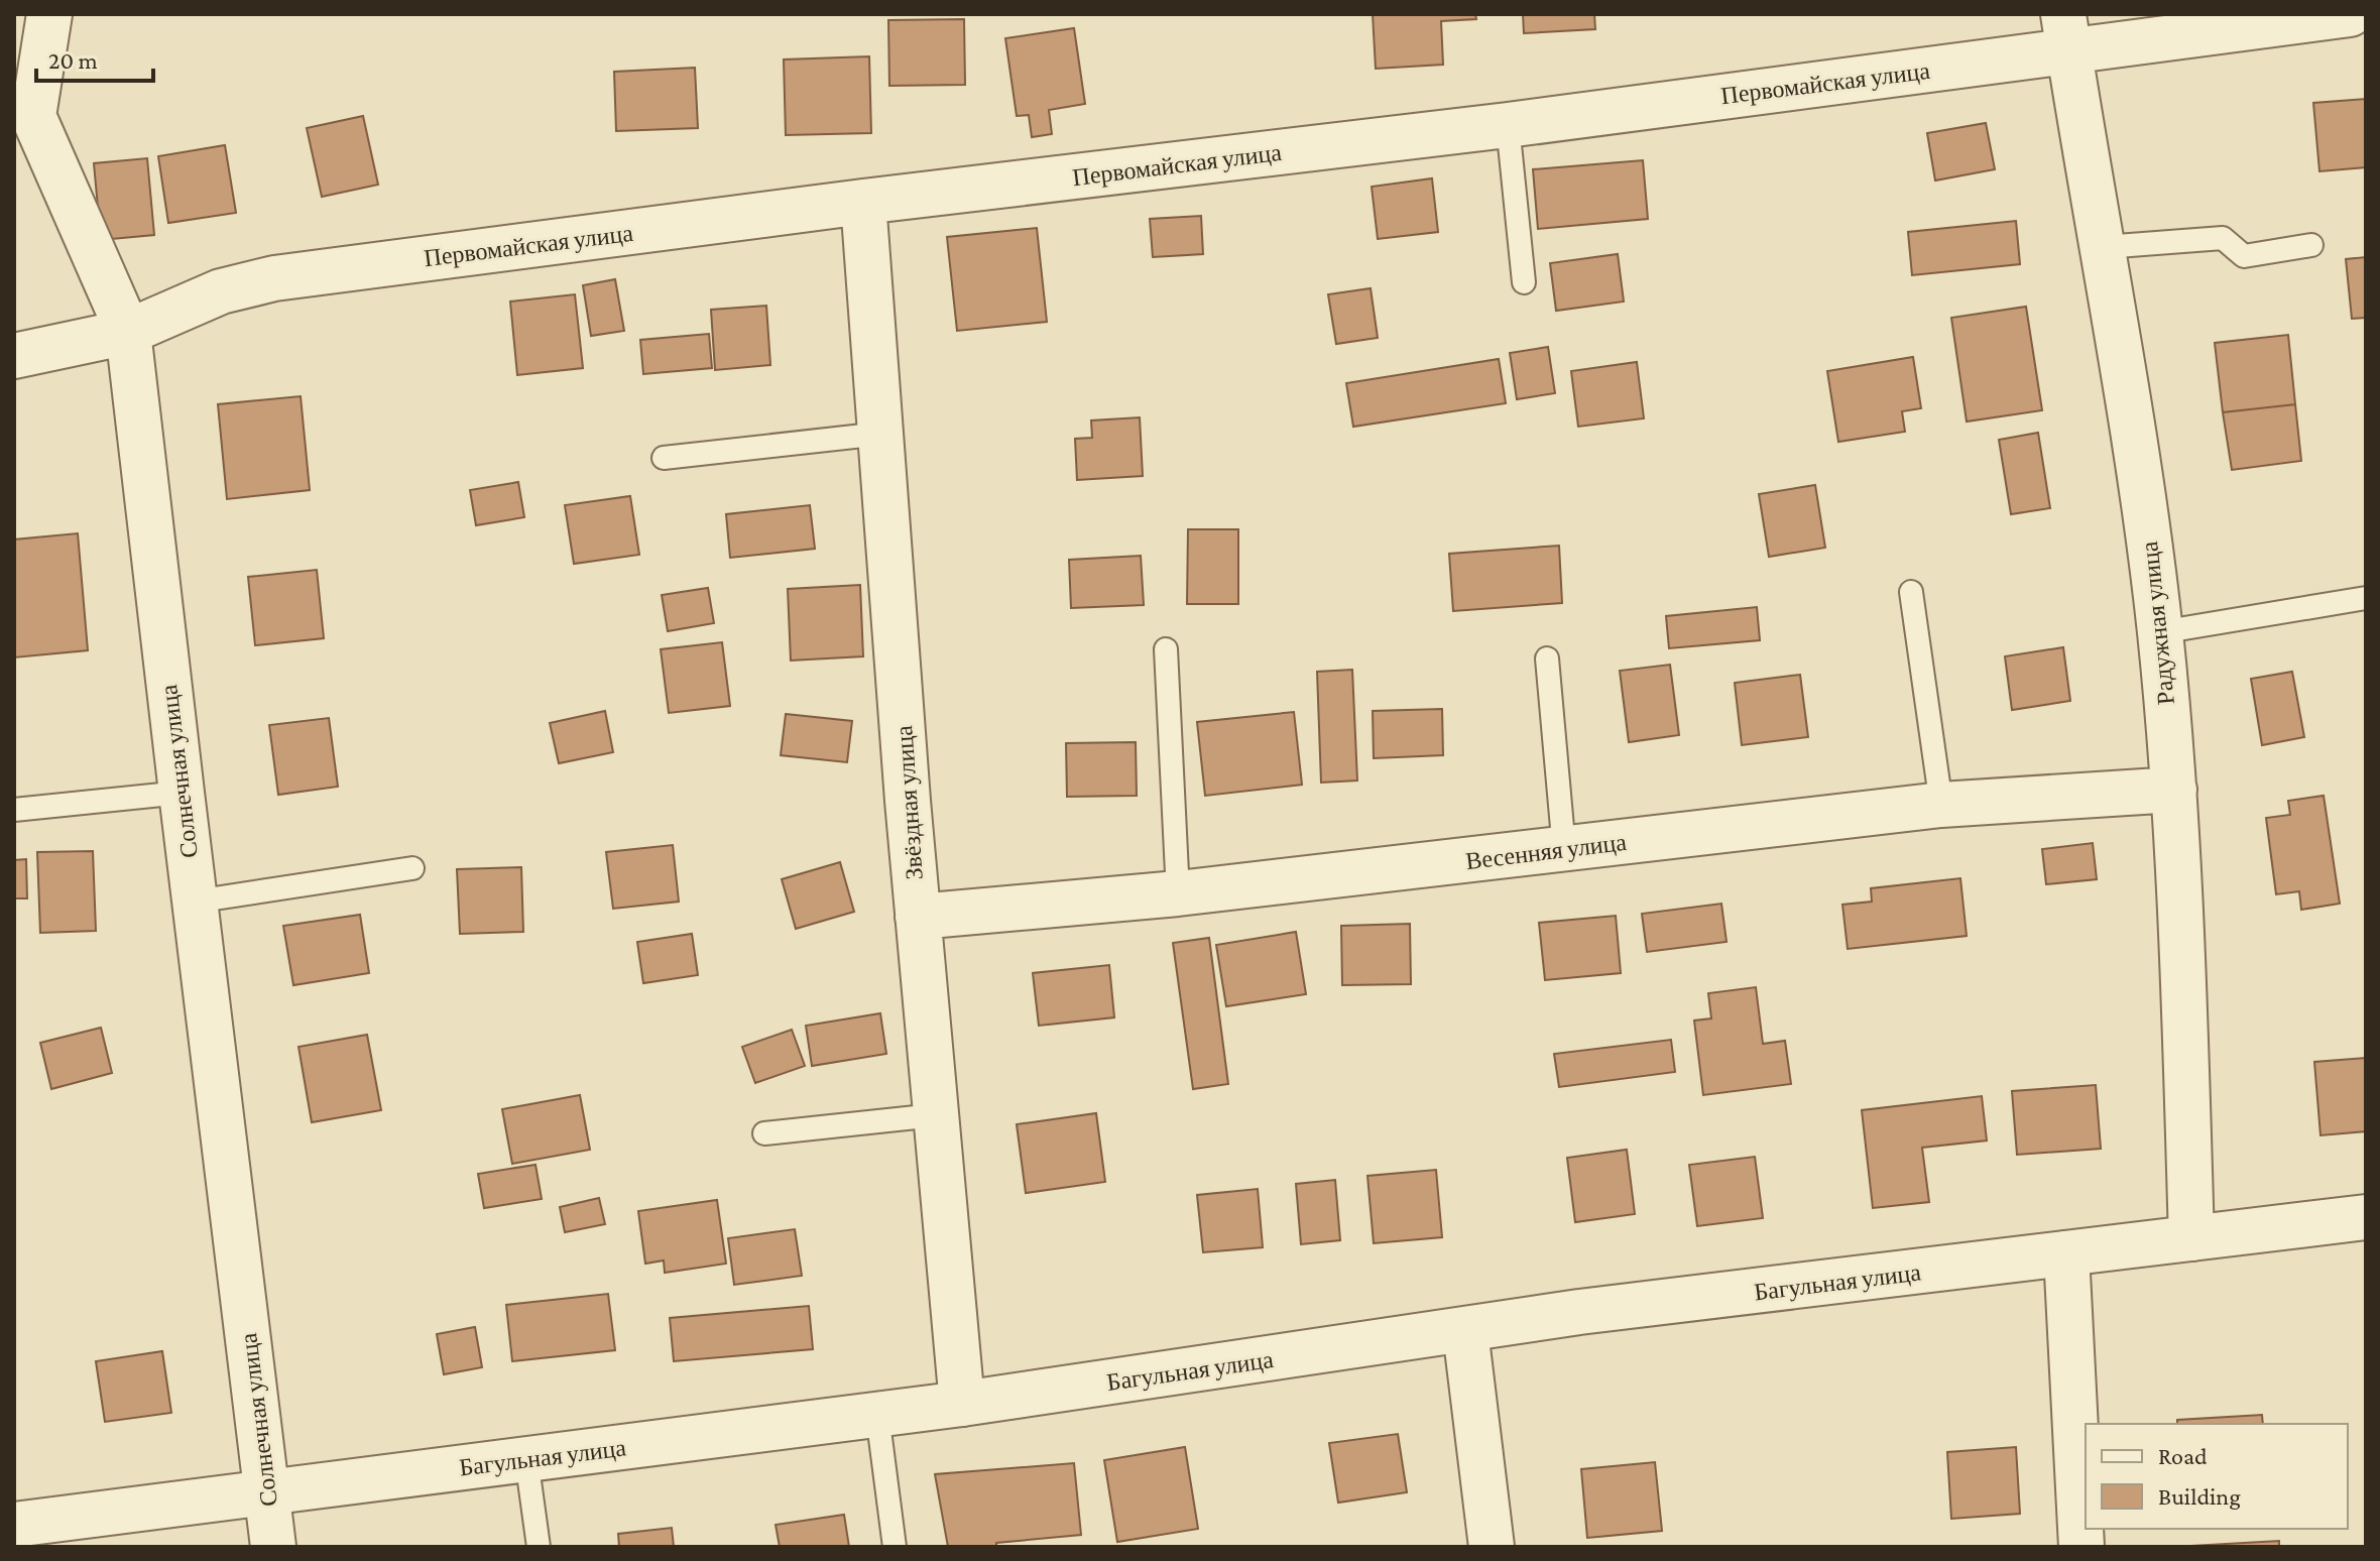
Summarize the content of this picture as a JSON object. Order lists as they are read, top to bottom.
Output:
{
  "streets": {
    "street": [
      "Первомайская улица",
      "Радужная улица",
      "Солнечная улица",
      "Звёздная улица",
      "Весенняя улица",
      "Багульная улица"
    ]
  },
  "crossings": [
    ["Первомайская улица", "Радужная улица"],
    ["Первомайская улица", "Солнечная улица"],
    ["Первомайская улица", "Звёздная улица"],
    ["Радужная улица", "Весенняя улица"],
    ["Радужная улица", "Багульная улица"],
    ["Солнечная улица", "Багульная улица"],
    ["Звёздная улица", "Весенняя улица"],
    ["Звёздная улица", "Багульная улица"]
  ],
  "legend": ["Road", "Building"],
  "scale_bar": "20 m"
}
